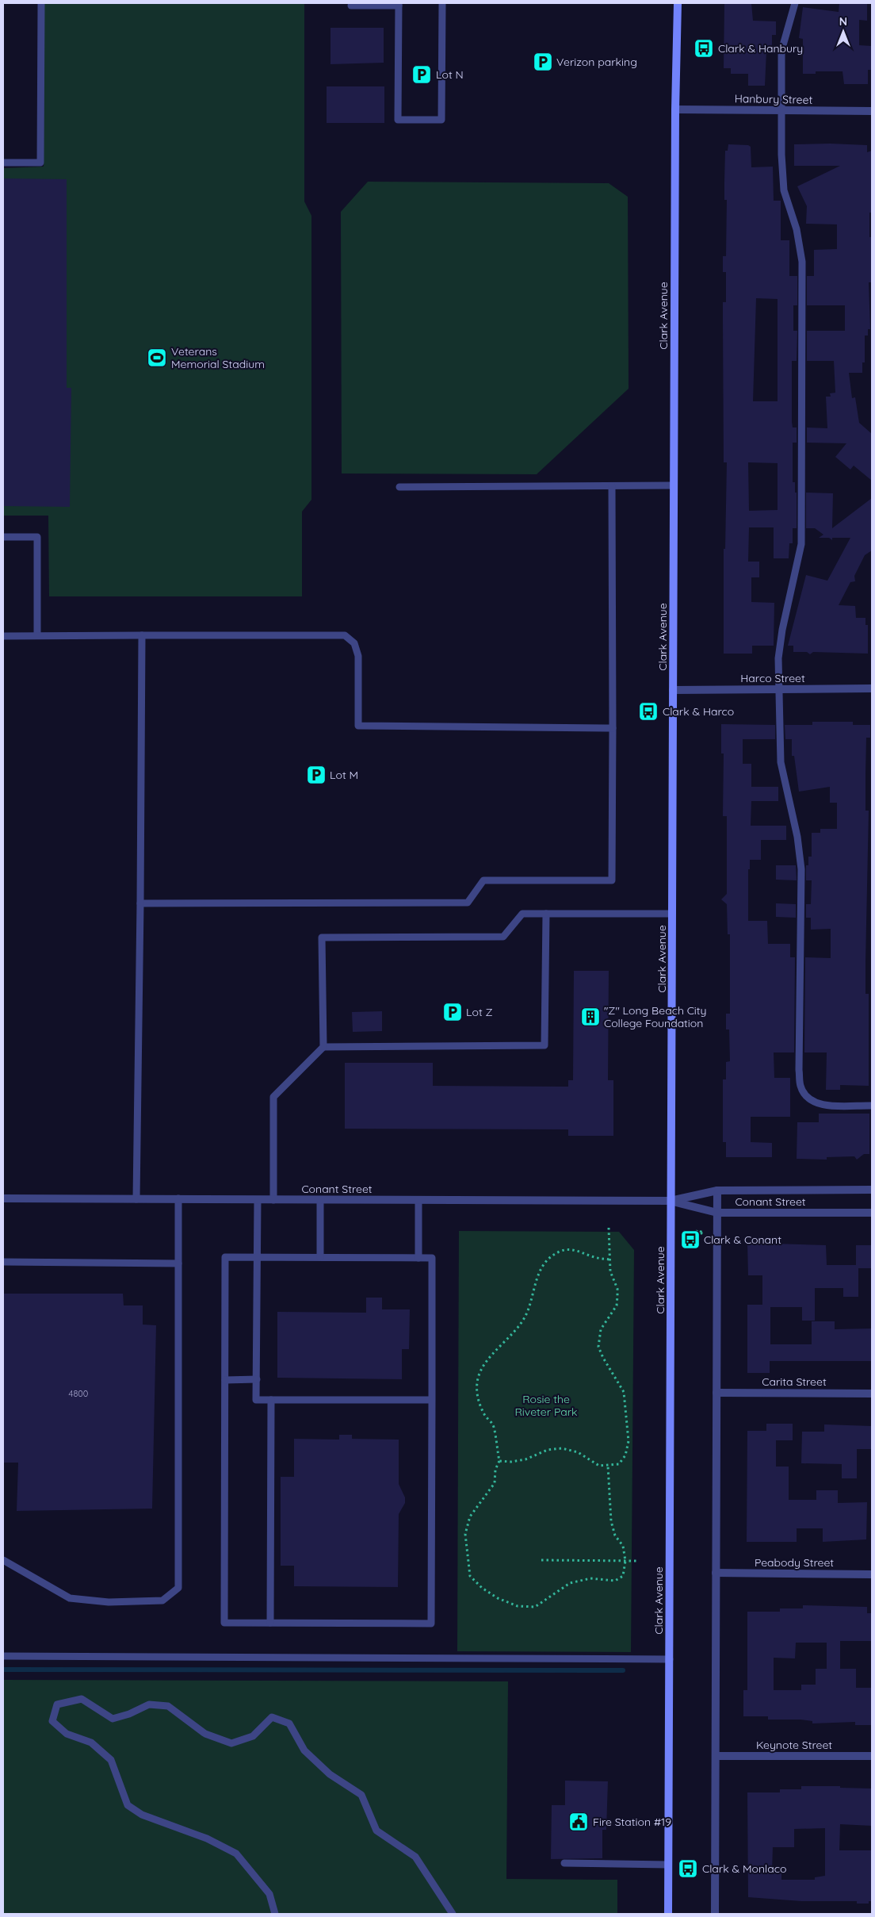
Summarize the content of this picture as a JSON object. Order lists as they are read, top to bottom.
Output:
{
  "streets": {
    "main road": ["Clark Avenue"],
    "street": [
      "Hanbury Street",
      "Harco Street",
      "Conant Street",
      "Carita Street",
      "Peabody Street",
      "Keynote Street"
    ]
  },
  "crossings": [
    ["Hanbury Street", "Clark Avenue"],
    ["Clark Avenue", "Harco Street"],
    ["Clark Avenue", "Conant Street"]
  ],
  "parks": ["Rosie the Riveter Park"],
  "places": {
    "bus stop": [
      "Clark & Hanbury",
      "Clark & Harco",
      "Clark & Conant",
      "Clark & Monlaco"
    ],
    "parking": [
      "Verizon parking",
      "Lot N",
      "Lot M",
      "Lot Z"
    ],
    "sports": ["Veterans Memorial Stadium"],
    "building": ["\"Z\" Long Beach City College Foundation"],
    "public building": ["Fire Station #19"]
  },
  "house_numbers": ["4800"],
  "north": "top"
}
